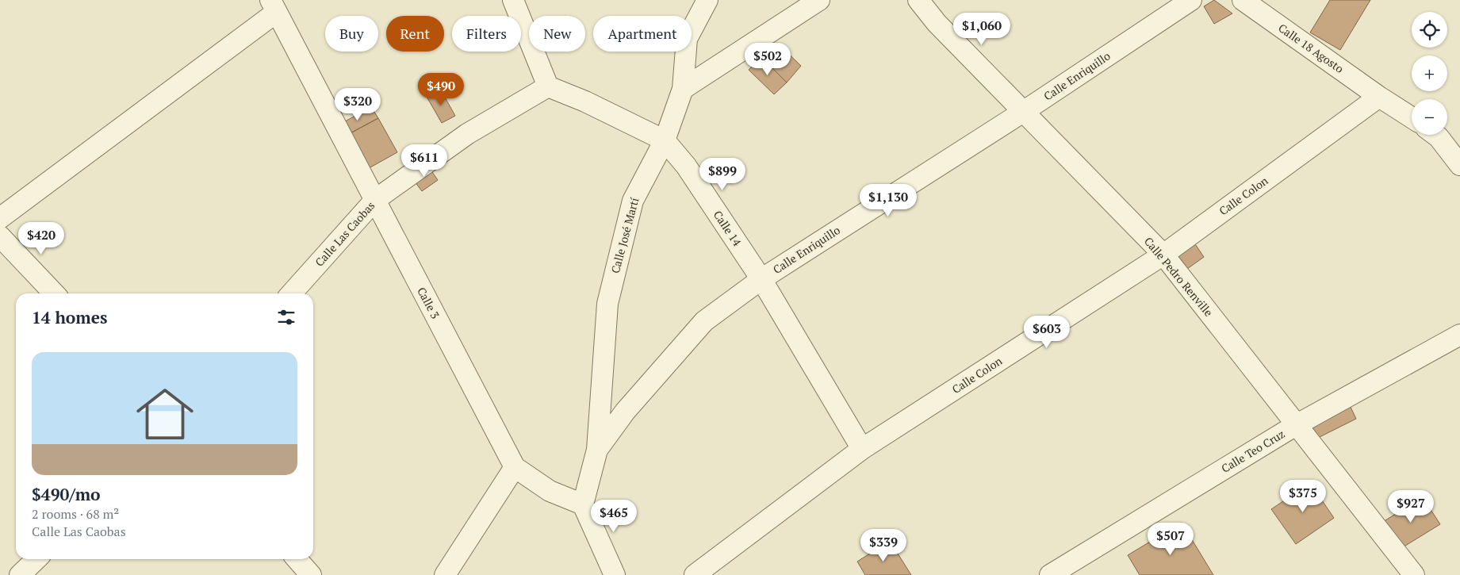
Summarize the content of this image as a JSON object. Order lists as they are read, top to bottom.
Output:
{
  "streets": {
    "street": [
      "Calle 18 Agosto",
      "Calle Enriquillo",
      "Calle Colon",
      "Calle 14",
      "Calle Las Caobas",
      "Calle José Martí",
      "Calle Pedro Renville",
      "Calle 3",
      "Calle Teo Cruz"
    ]
  },
  "crossings": [
    ["Calle 18 Agosto", "Calle Colon"],
    ["Calle Enriquillo", "Calle 14"],
    ["Calle Enriquillo", "Calle José Martí"],
    ["Calle Enriquillo", "Calle Pedro Renville"],
    ["Calle Colon", "Calle 14"],
    ["Calle Colon", "Calle Pedro Renville"],
    ["Calle 14", "Calle Las Caobas"],
    ["Calle 14", "Calle José Martí"],
    ["Calle Las Caobas", "Calle 3"],
    ["Calle José Martí", "Calle 3"],
    ["Calle Pedro Renville", "Calle Teo Cruz"]
  ],
  "page": {
    "map_buttons": ["+", "−"],
    "price": [
      "$1,060",
      "$502",
      "$490",
      "$320",
      "$611",
      "$899",
      "$1,130",
      "$420",
      "$603",
      "$375",
      "$927",
      "$465",
      "$507",
      "$339"
    ],
    "chip": [
      "Buy",
      "Rent",
      "Filters",
      "New",
      "Apartment"
    ],
    "heading": "14 homes",
    "list": [
      {
        "name": "$490/mo",
        "note": "2 rooms · 68 m² · Calle Las Caobas"
      }
    ]
  }
}
